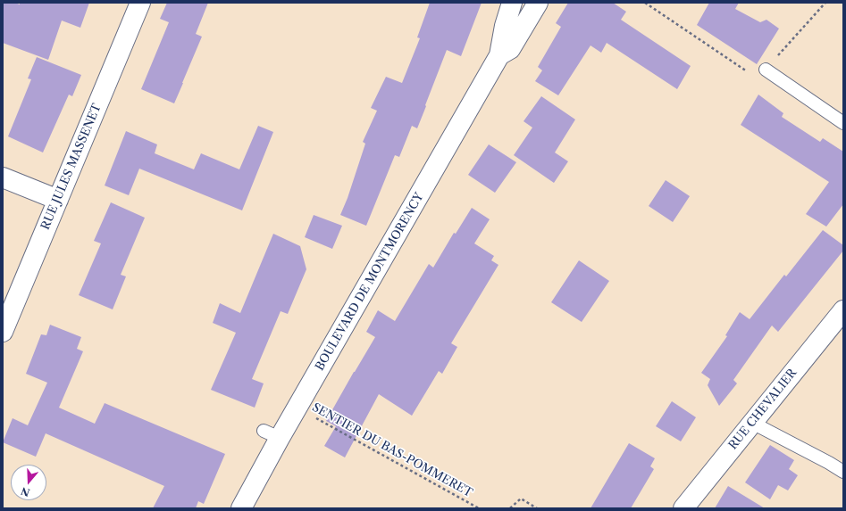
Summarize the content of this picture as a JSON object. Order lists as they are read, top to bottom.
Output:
{
  "streets": {
    "street": ["RUE JULES MASSENET", "BOULEVARD DE MONTMORENCY", "RUE CHEVALIER"],
    "path": ["SENTIER DU BAS-POMMERET"]
  },
  "crossings": [
    ["BOULEVARD DE MONTMORENCY", "SENTIER DU BAS-POMMERET"]
  ],
  "north": "bottom"
}
